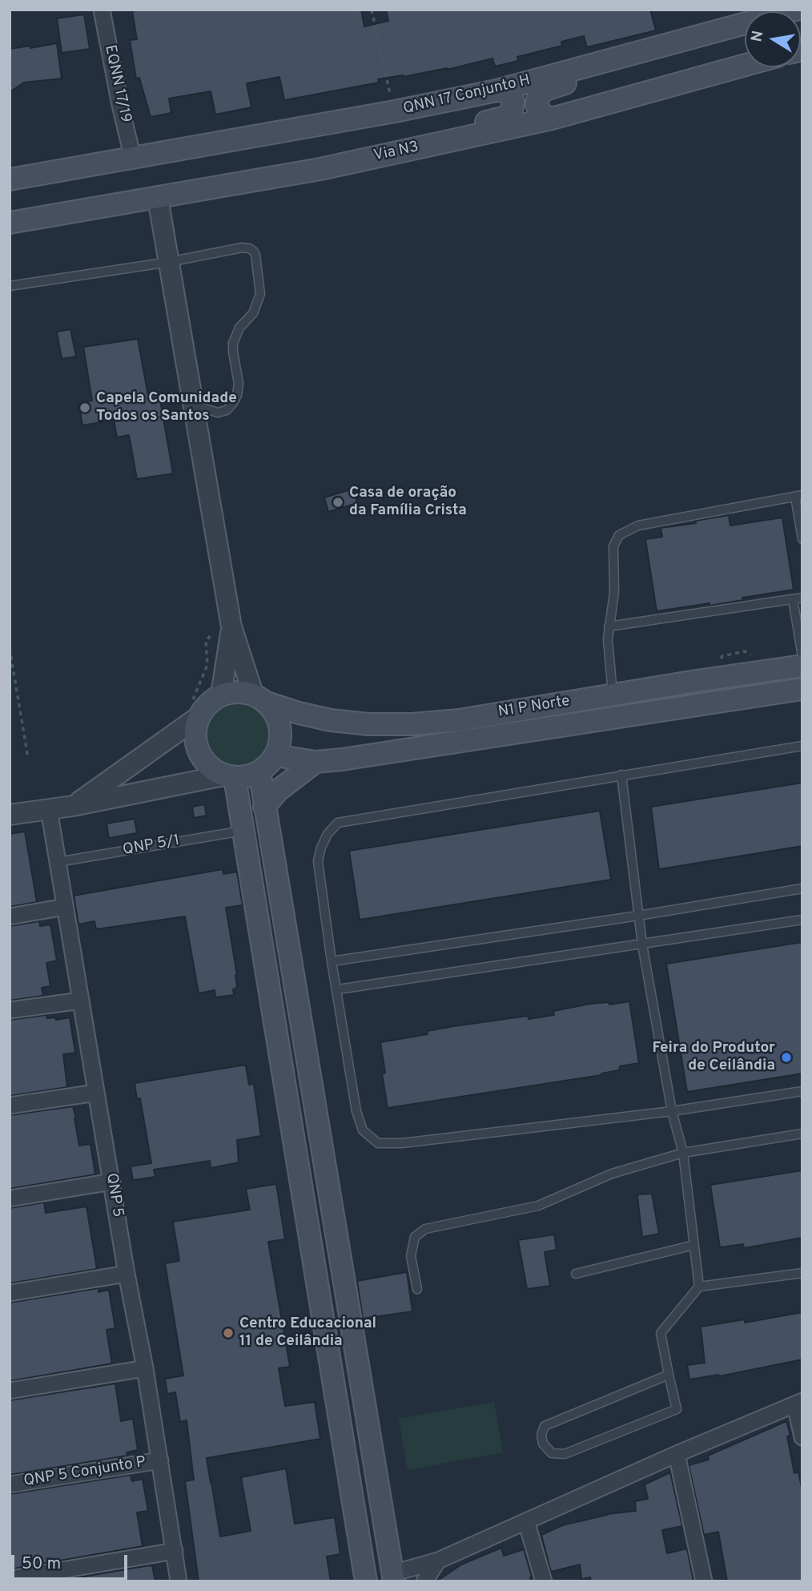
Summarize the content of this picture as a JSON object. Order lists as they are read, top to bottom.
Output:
{
  "streets": {
    "main road": ["QNN 17 Conjunto H", "Via N3", "N1 P Norte"],
    "street": ["EQNN 17/19", "QNP 5", "QNP 5 Conjunto P"],
    "lane": ["QNP 5/1"]
  },
  "crossings": [
    ["EQNN 17/19", "QNN 17 Conjunto H"],
    ["QNP 5/1", "QNP 5"],
    ["QNP 5", "QNP 5 Conjunto P"]
  ],
  "places": [
    "Capela Comunidade Todos os Santos",
    "Casa de oração da Família Crista",
    "Feira do Produtor de Ceilândia",
    "Centro Educacional 11 de Ceilândia"
  ],
  "scale_bar": "50 m",
  "north": "left"
}
